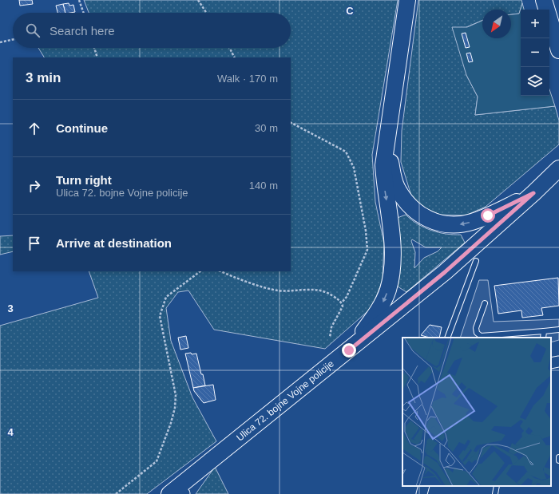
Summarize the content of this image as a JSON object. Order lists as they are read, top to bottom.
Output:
{
  "streets": {
    "main road": ["Ulica 72. bojne Vojne policije"]
  },
  "north": "bottom left",
  "page": {
    "map_buttons": ["+", "−"],
    "search": "Search here",
    "heading": ["3 min", "Walk · 170 m"],
    "list": [
      ["Continue", "30 m"],
      ["Turn right", "Ulica 72. bojne Vojne policije", "140 m"],
      "Arrive at destination"
    ]
  },
  "grid": {
    "columns": ["C"],
    "rows": ["3", "4"]
  }
}
